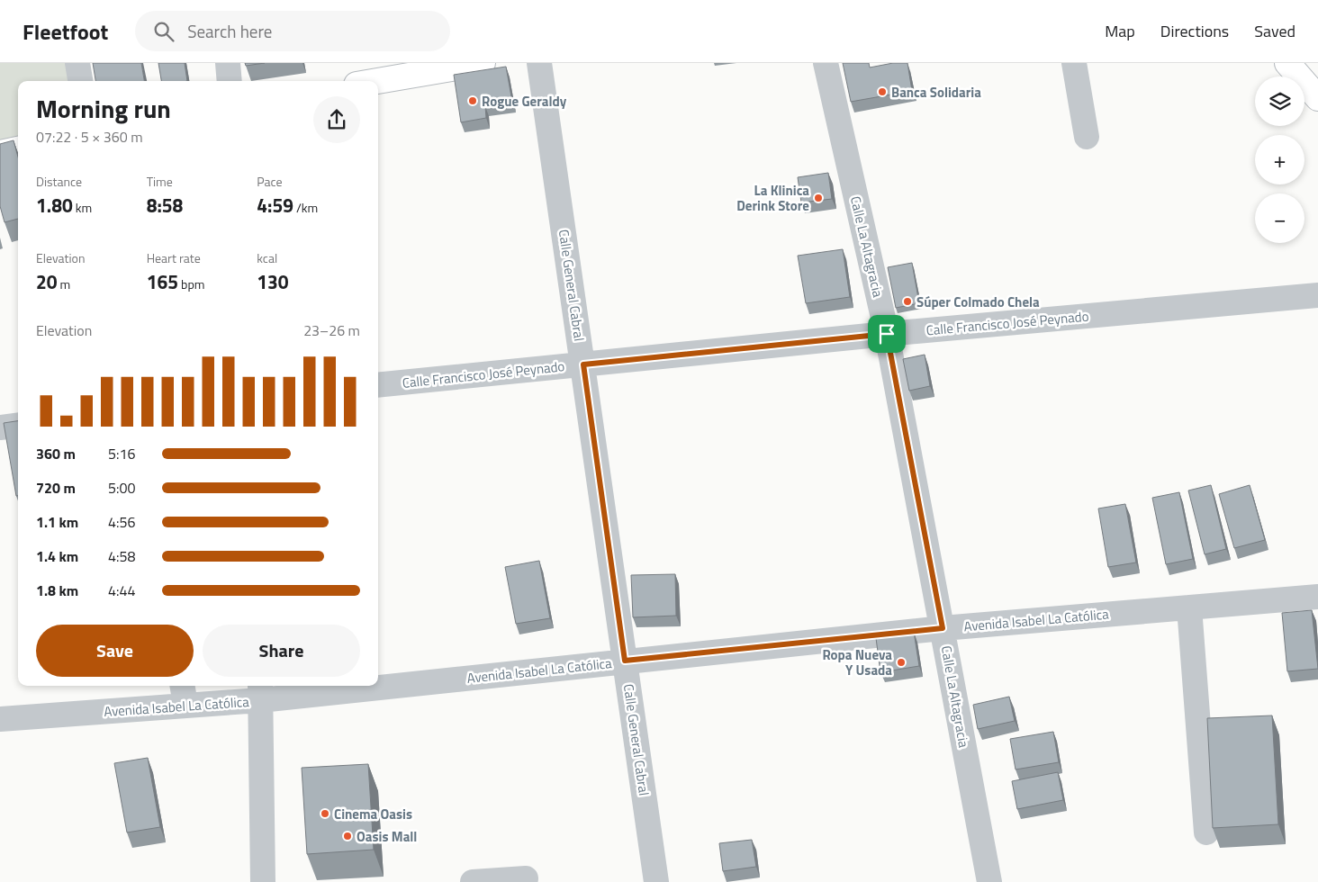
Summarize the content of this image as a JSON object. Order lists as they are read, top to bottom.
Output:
{
  "streets": {
    "street": [
      "Calle La Altagracia",
      "Calle General Cabral",
      "Calle Francisco José Peynado",
      "Avenida Isabel La Católica"
    ]
  },
  "crossings": [
    ["Calle La Altagracia", "Calle Francisco José Peynado"],
    ["Calle La Altagracia", "Avenida Isabel La Católica"],
    ["Calle General Cabral", "Calle Francisco José Peynado"],
    ["Calle General Cabral", "Avenida Isabel La Católica"]
  ],
  "places": [
    "Banca Solidaria",
    "Rogue Geraldy",
    "La Klinica Derink Store",
    "Súper Colmado Chela",
    "Ropa Nueva Y Usada",
    "Cinema Oasis",
    "Oasis Mall"
  ],
  "page": {
    "header": "Fleetfoot",
    "search": "Search here",
    "nav": ["Map", "Directions", "Saved"],
    "map_buttons": ["+", "−"],
    "heading": ["Morning run", "07:22 · 5 × 360 m"],
    "stats": [
      ["Distance", "1.80 km"],
      ["Time", "8:58"],
      ["Pace", "4:59 /km"],
      ["Elevation", "20 m"],
      ["Heart rate", "165 bpm"],
      ["kcal", "130"]
    ],
    "chart": ["Elevation", "23–26 m"],
    "list": [
      {
        "name": "360 m",
        "note": "5:16"
      },
      {
        "name": "720 m",
        "note": "5:00"
      },
      {
        "name": "1.1 km",
        "note": "4:56"
      },
      {
        "name": "1.4 km",
        "note": "4:58"
      },
      {
        "name": "1.8 km",
        "note": "4:44"
      }
    ],
    "buttons": ["Save", "Share"]
  }
}
